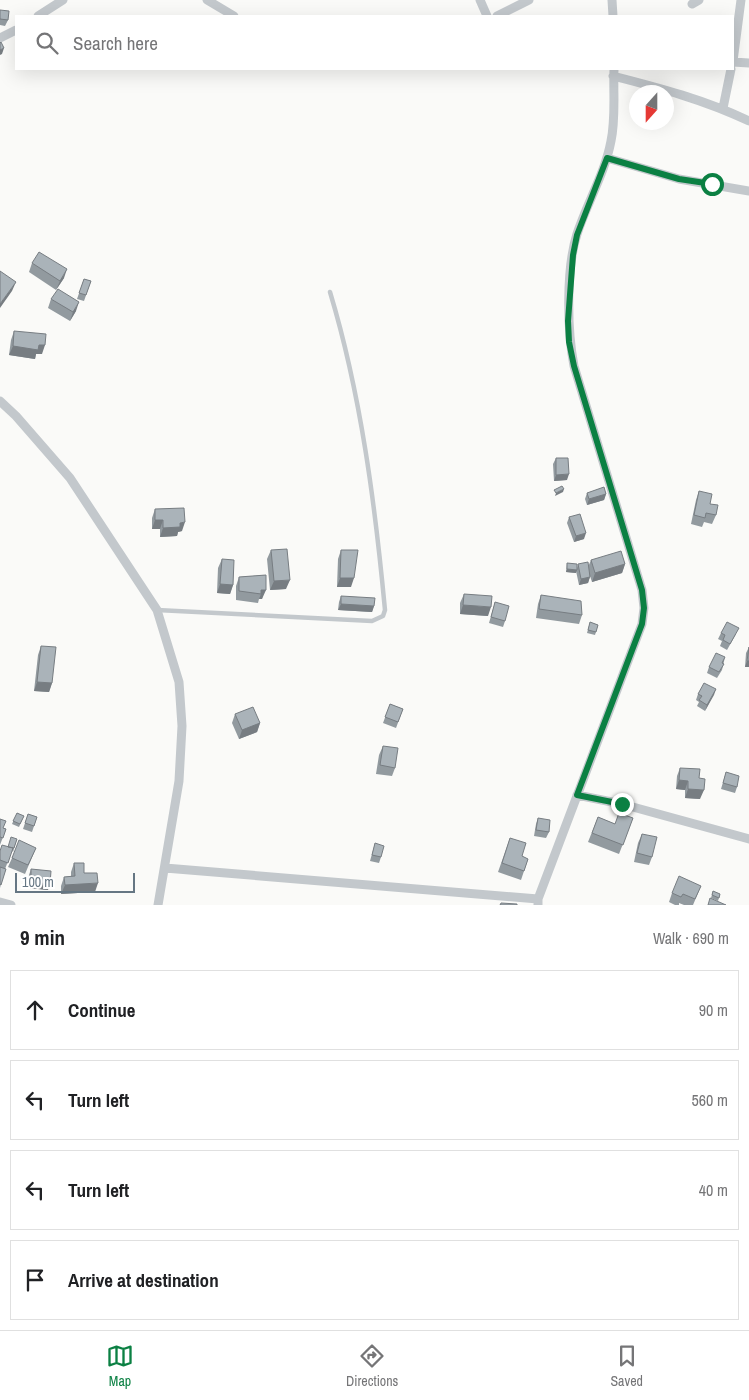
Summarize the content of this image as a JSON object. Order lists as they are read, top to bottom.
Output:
{
  "scale_bar": "100 m",
  "north": "bottom",
  "page": {
    "search": "Search here",
    "scale": "100 m",
    "heading": ["9 min", "Walk · 690 m"],
    "list": [
      ["Continue", "90 m"],
      ["Turn left", "560 m"],
      ["Turn left", "40 m"],
      "Arrive at destination"
    ],
    "nav": ["Map", "Directions", "Saved"]
  }
}
